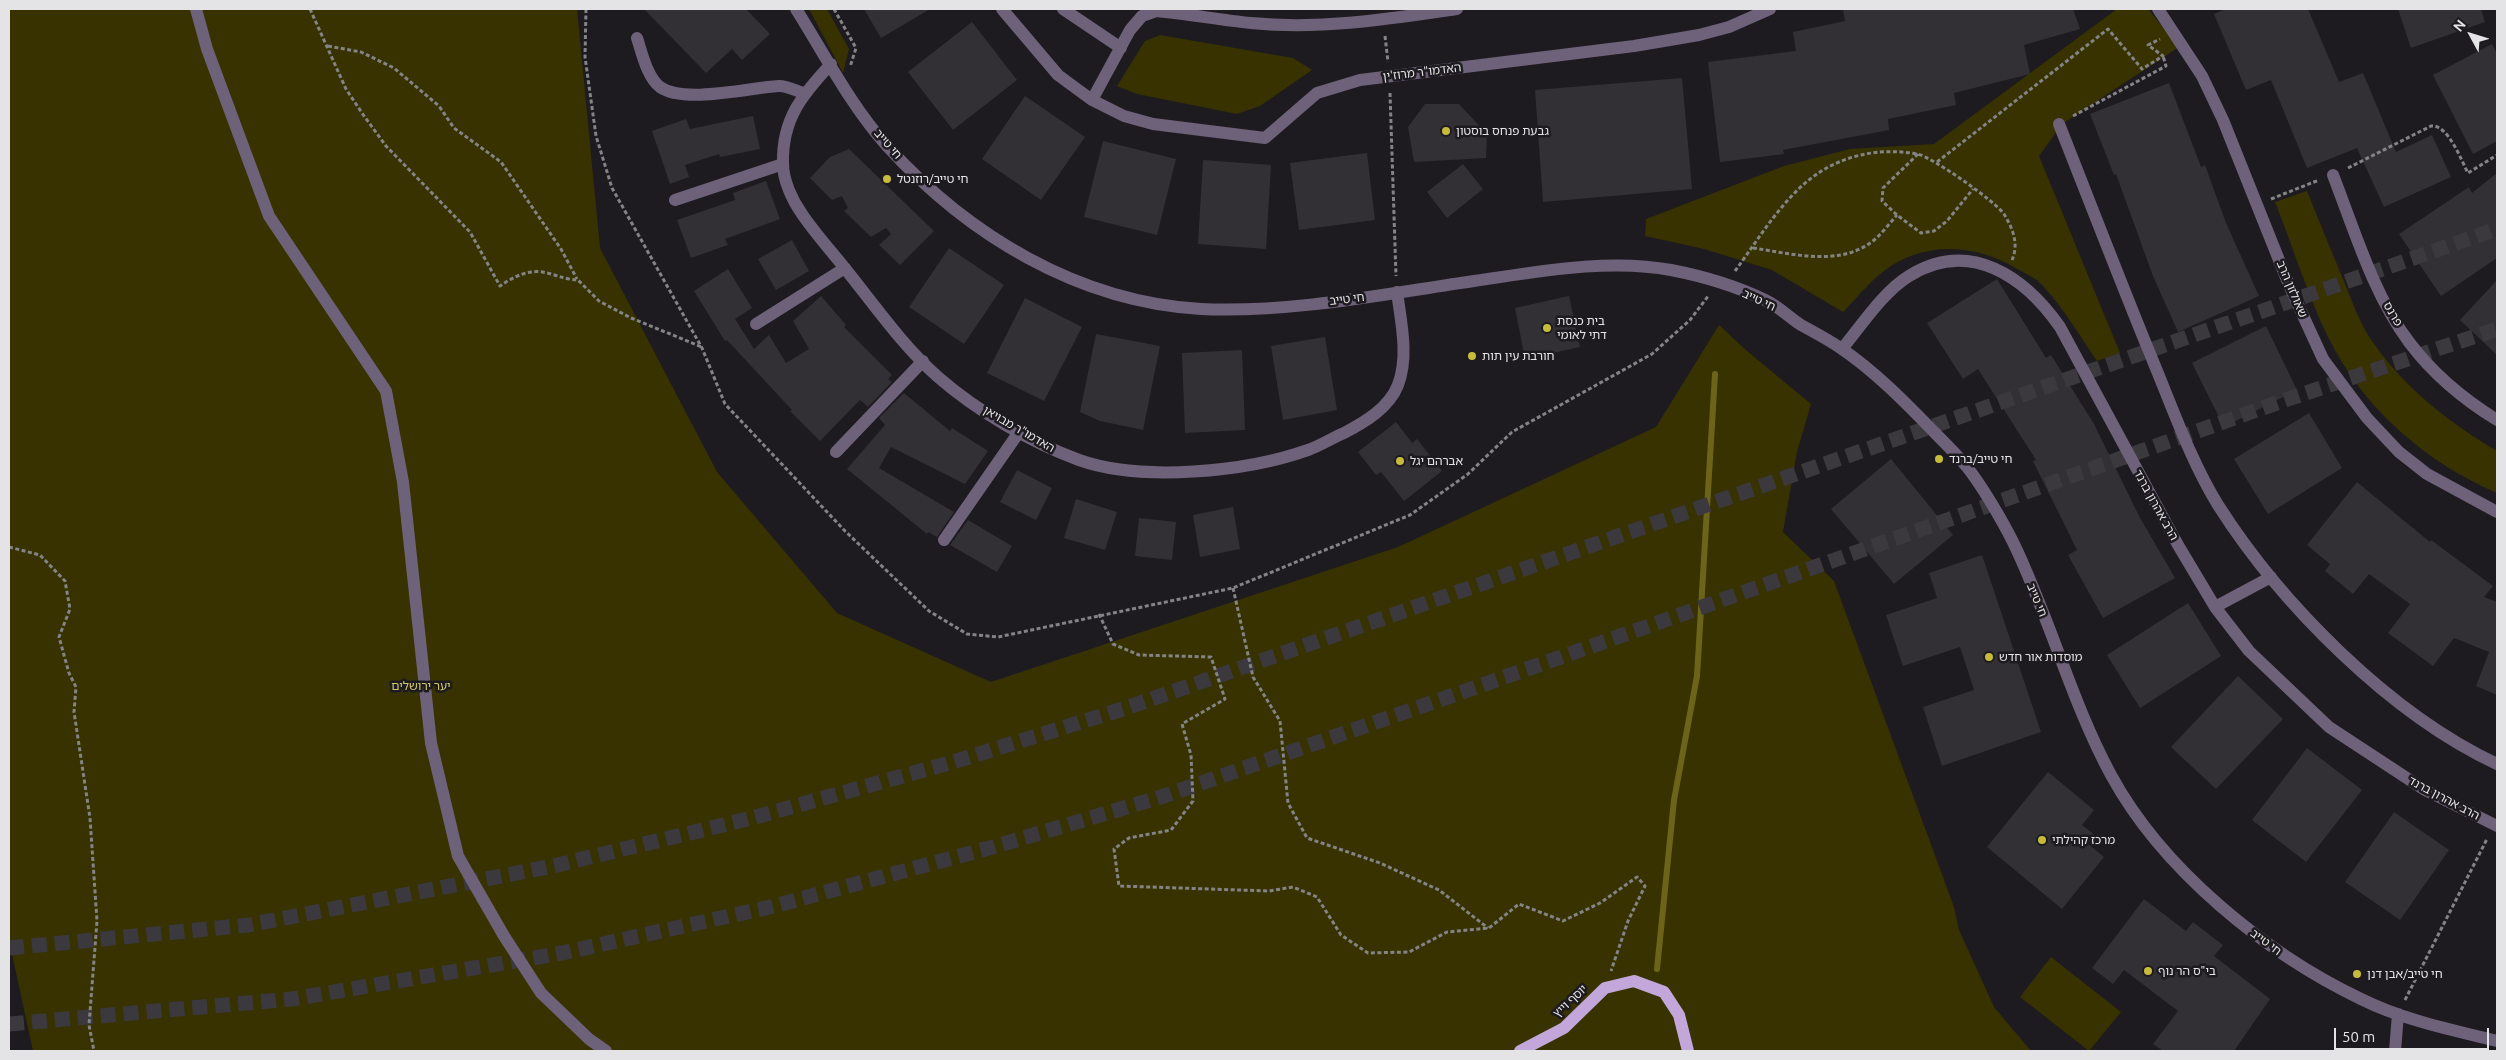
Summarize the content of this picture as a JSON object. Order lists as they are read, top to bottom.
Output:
{
  "streets": {
    "main road": ["יוסף וייץ"],
    "street": [
      "האדמו\"ר מרוז'ין",
      "חי טייב",
      "שאולזון הרב",
      "פרנס",
      "האדמו\"ר מבויאן",
      "הרב אהרון ברנד"
    ]
  },
  "crossings": [
    ["חי טייב", "האדמו\"ר מבויאן"],
    ["חי טייב", "הרב אהרון ברנד"]
  ],
  "parks": ["יער ירושלים"],
  "places": [
    "גבעת פנחס בוסטון",
    "חי טייב/רוזנטל",
    "בית כנסת דתי לאומי",
    "חורבת עין תות",
    "חי טייב/ברנד",
    "אברהם יגל",
    "מוסדות אור חדש",
    "מרכז קהילתי",
    "בי\"ס הר נוף",
    "חי טייב/אבן דנן"
  ],
  "scale_bar": "50 m",
  "north": "top left"
}
